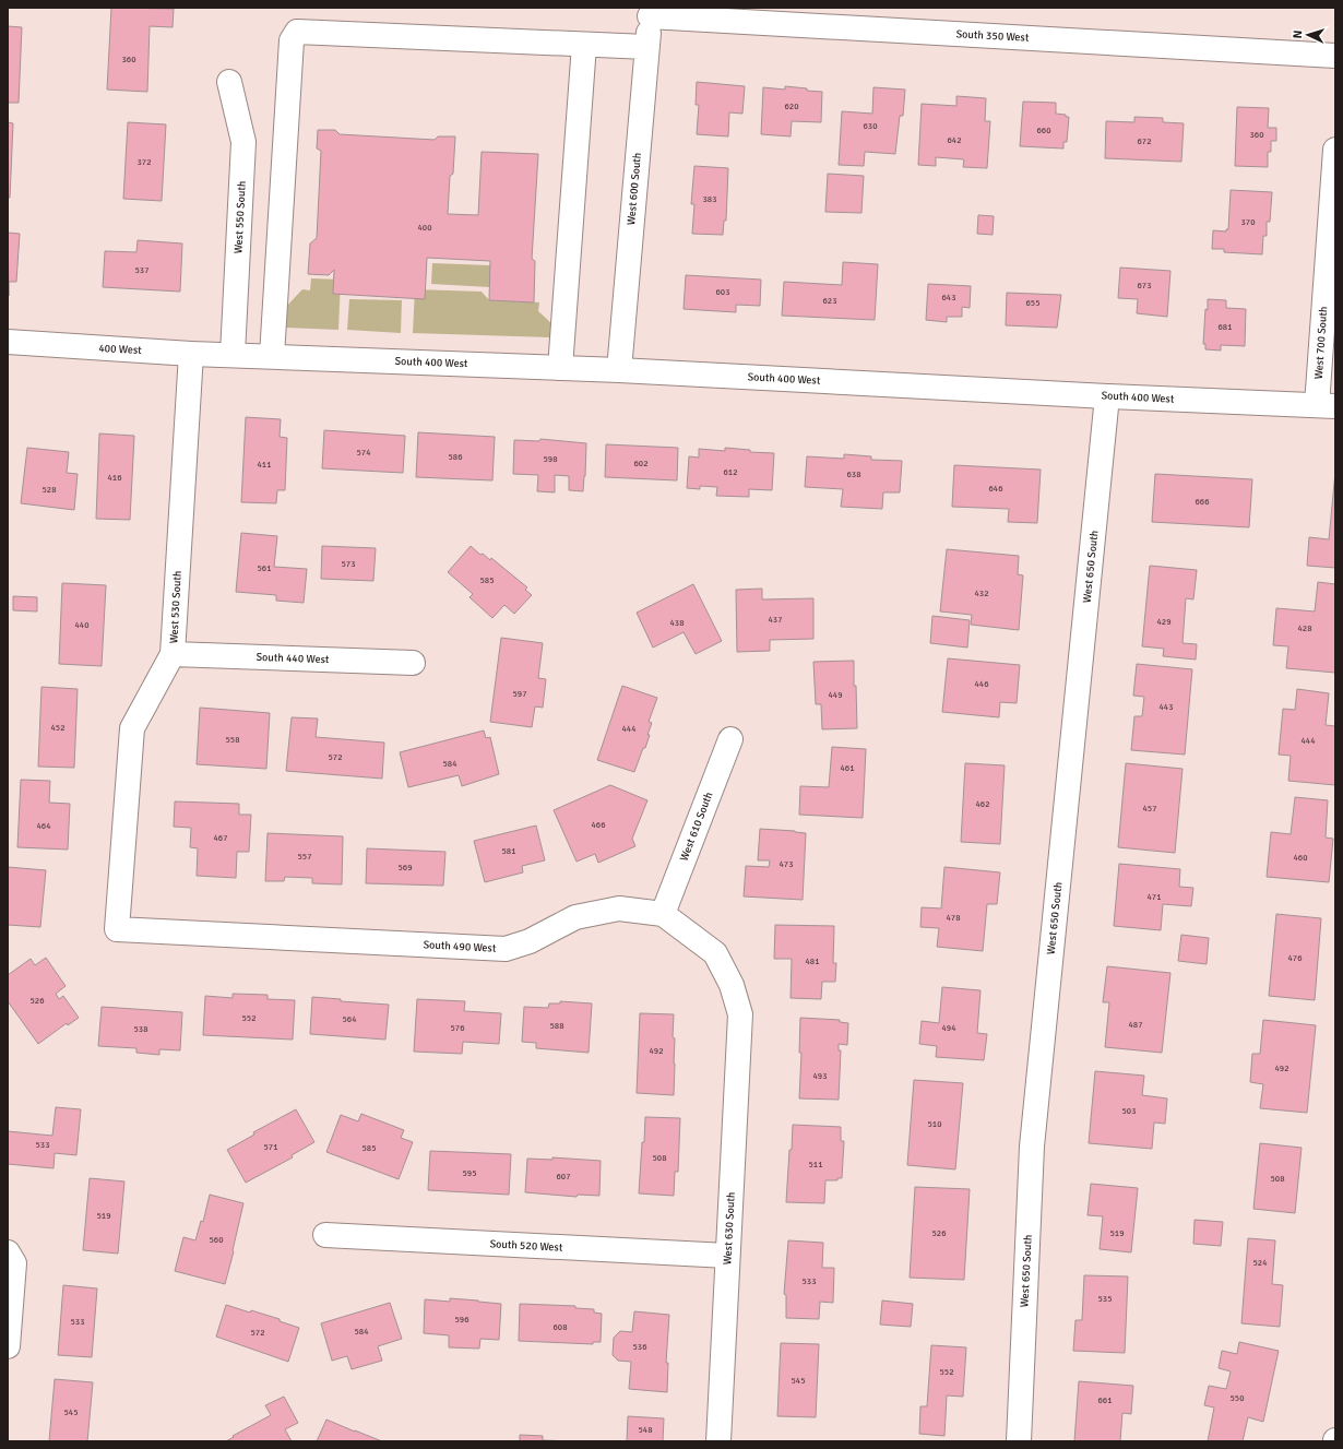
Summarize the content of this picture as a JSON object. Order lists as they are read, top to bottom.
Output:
{
  "streets": {
    "street": [
      "South 350 West",
      "West 600 South",
      "West 550 South",
      "West 700 South",
      "400 West",
      "South 400 West",
      "West 650 South",
      "West 530 South",
      "South 440 West",
      "West 610 South",
      "South 490 West",
      "West 630 South",
      "South 520 West"
    ]
  },
  "crossings": [
    ["South 350 West", "West 600 South"],
    ["West 600 South", "South 400 West"],
    ["West 550 South", "400 West"],
    ["West 550 South", "South 400 West"],
    ["West 700 South", "South 400 West"],
    ["400 West", "South 400 West"],
    ["400 West", "West 530 South"],
    ["South 400 West", "West 650 South"],
    ["West 530 South", "South 440 West"],
    ["West 530 South", "South 490 West"],
    ["West 610 South", "South 490 West"],
    ["South 490 West", "West 630 South"],
    ["West 630 South", "South 520 West"]
  ],
  "house_numbers": [
    "360",
    "620",
    "630",
    "660",
    "360",
    "642",
    "672",
    "372",
    "383",
    "370",
    "400",
    "537",
    "673",
    "603",
    "643",
    "623",
    "655",
    "681",
    "574",
    "586",
    "598",
    "602",
    "411",
    "612",
    "638",
    "416",
    "646",
    "528",
    "666",
    "573",
    "561",
    "585",
    "432",
    "437",
    "429",
    "438",
    "440",
    "428",
    "446",
    "597",
    "449",
    "443",
    "452",
    "444",
    "558",
    "444",
    "572",
    "584",
    "461",
    "462",
    "457",
    "466",
    "464",
    "467",
    "581",
    "557",
    "460",
    "473",
    "569",
    "471",
    "478",
    "476",
    "481",
    "526",
    "552",
    "564",
    "487",
    "588",
    "576",
    "494",
    "538",
    "492",
    "492",
    "493",
    "503",
    "510",
    "533",
    "571",
    "585",
    "508",
    "511",
    "595",
    "607",
    "508",
    "519",
    "526",
    "519",
    "560",
    "524",
    "533",
    "535",
    "596",
    "533",
    "608",
    "584",
    "572",
    "536",
    "552",
    "545",
    "550",
    "661",
    "545",
    "548"
  ],
  "north": "left"
}
